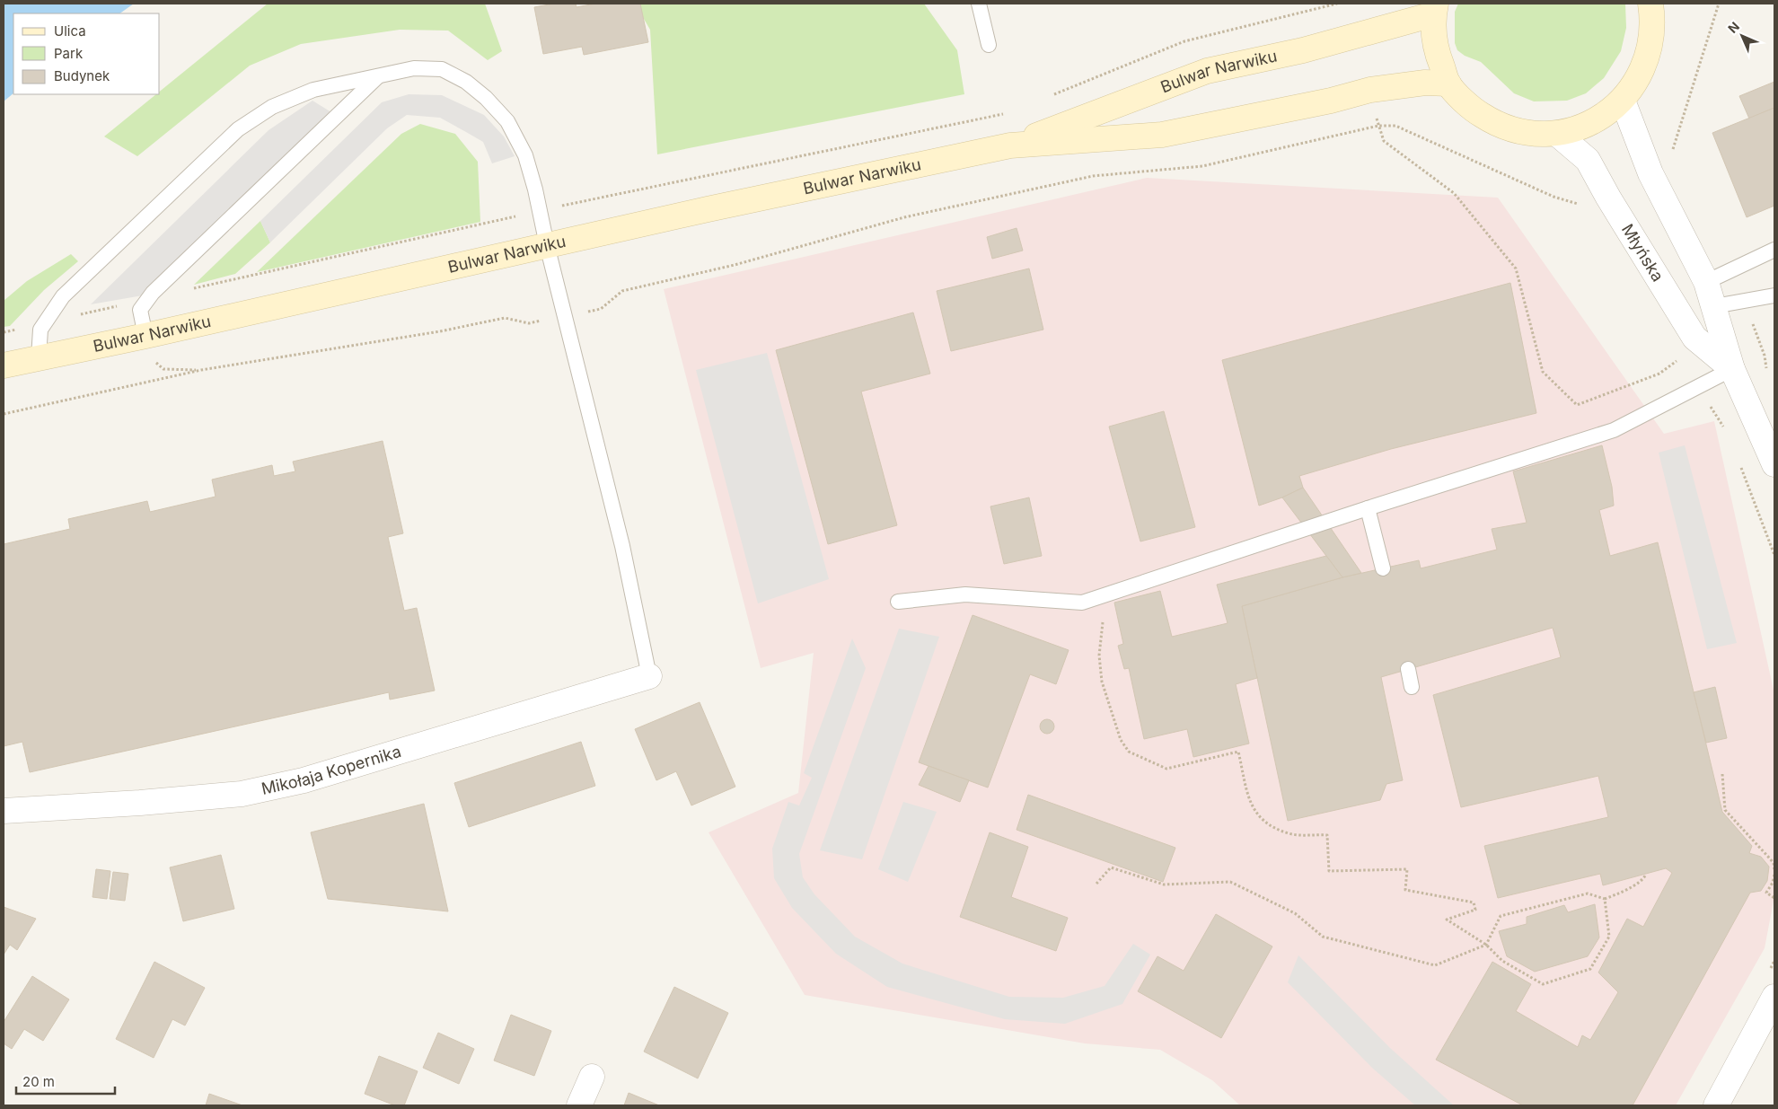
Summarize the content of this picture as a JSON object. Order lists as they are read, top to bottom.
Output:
{
  "streets": {
    "main road": ["Bulwar Narwiku"],
    "street": ["Młyńska", "Mikołaja Kopernika"]
  },
  "legend": ["Ulica", "Park", "Budynek"],
  "scale_bar": "20 m",
  "north": "top left"
}
